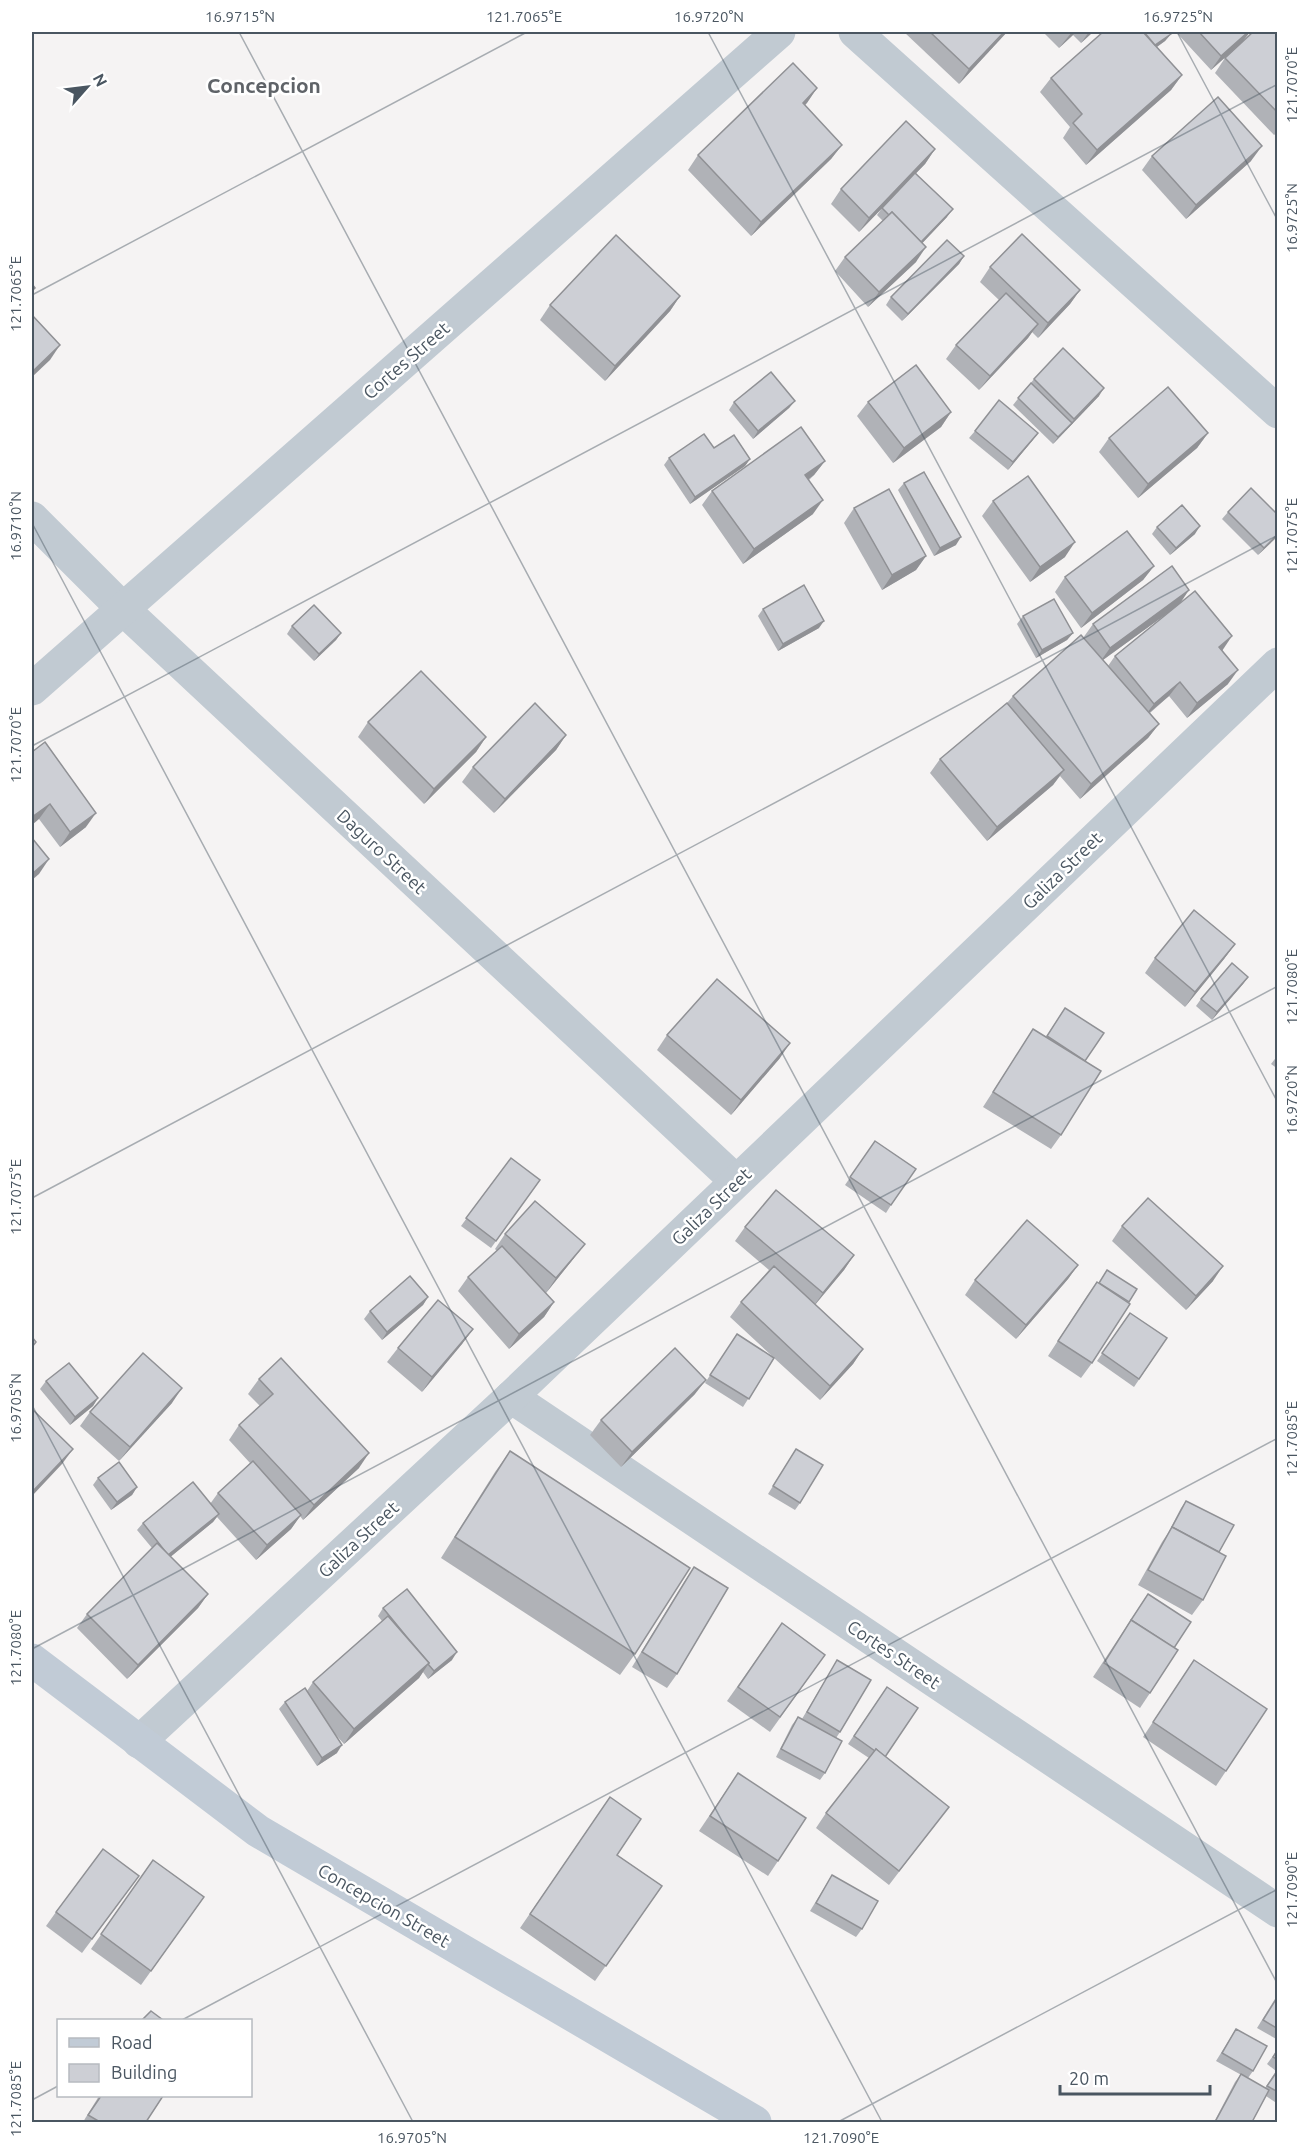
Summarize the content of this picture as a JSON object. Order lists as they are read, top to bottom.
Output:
{
  "streets": {
    "street": [
      "Cortes Street",
      "Daguro Street",
      "Galiza Street",
      "Concepcion Street"
    ]
  },
  "crossings": [
    ["Cortes Street", "Daguro Street"],
    ["Cortes Street", "Galiza Street"],
    ["Daguro Street", "Galiza Street"],
    ["Galiza Street", "Concepcion Street"]
  ],
  "districts": ["Concepcion"],
  "legend": ["Road", "Building"],
  "scale_bar": "20 m",
  "north": "top right",
  "coordinates": [
    "16.9715°N",
    "121.7065°E",
    "16.9720°N",
    "16.9725°N",
    "121.7070°E",
    "16.9710°N",
    "121.7075°E",
    "121.7080°E",
    "16.9705°N",
    "121.7085°E",
    "121.7090°E"
  ]
}
